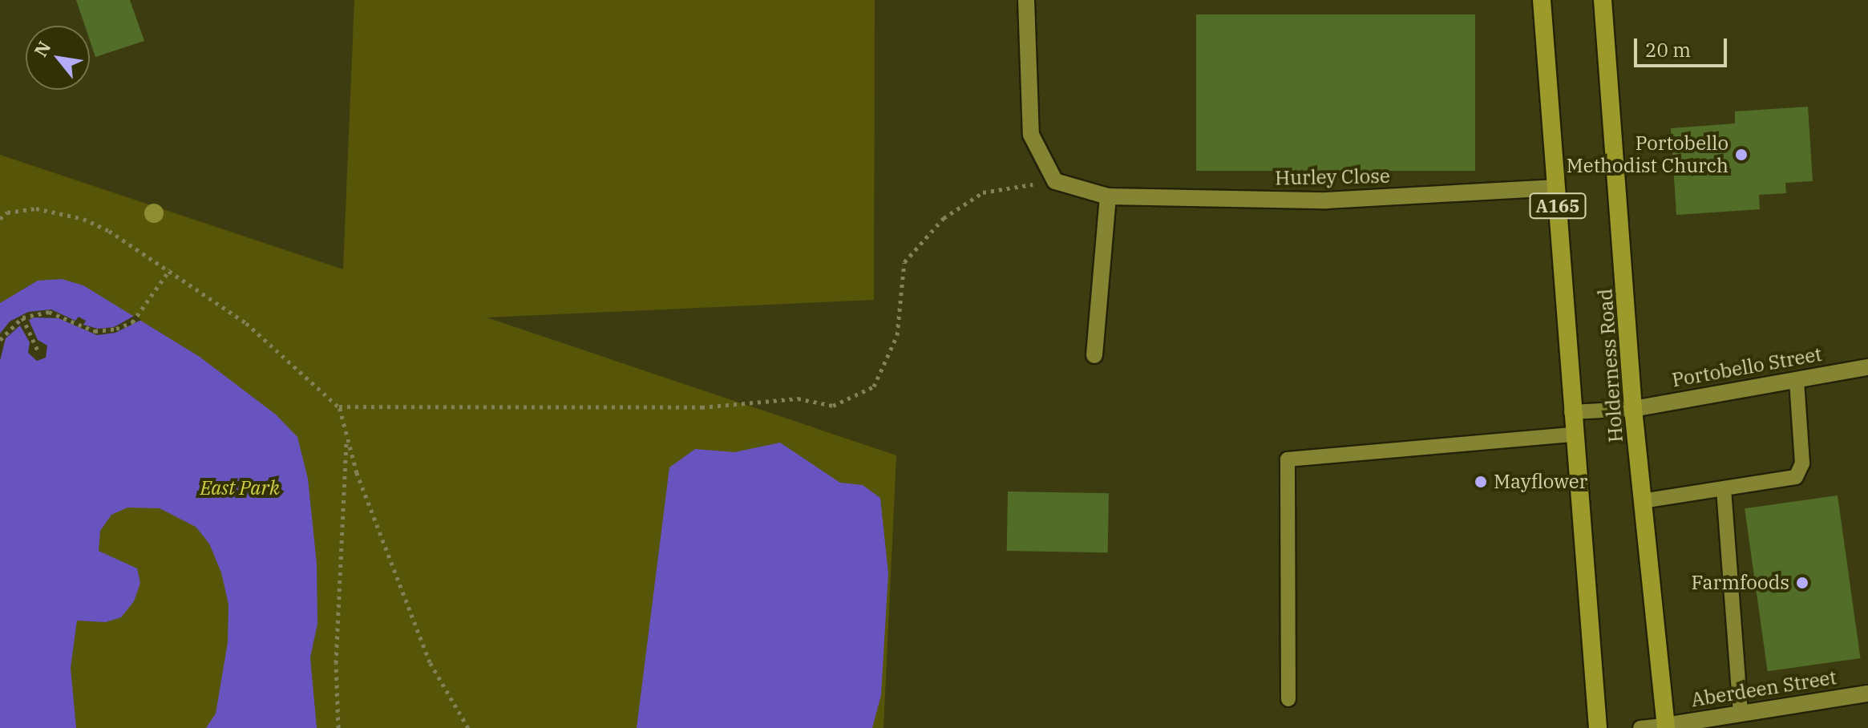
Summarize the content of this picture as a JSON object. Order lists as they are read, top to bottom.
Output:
{
  "streets": {
    "highway": ["A165", "Holderness Road"],
    "street": ["Hurley Close", "Portobello Street", "Aberdeen Street"]
  },
  "crossings": [
    ["Hurley Close", "A165"],
    ["Holderness Road", "Portobello Street"],
    ["Holderness Road", "Aberdeen Street"]
  ],
  "parks": ["East Park"],
  "places": ["Portobello Methodist Church", "Mayflower", "Farmfoods"],
  "scale_bar": "20 m",
  "north": "top left"
}
